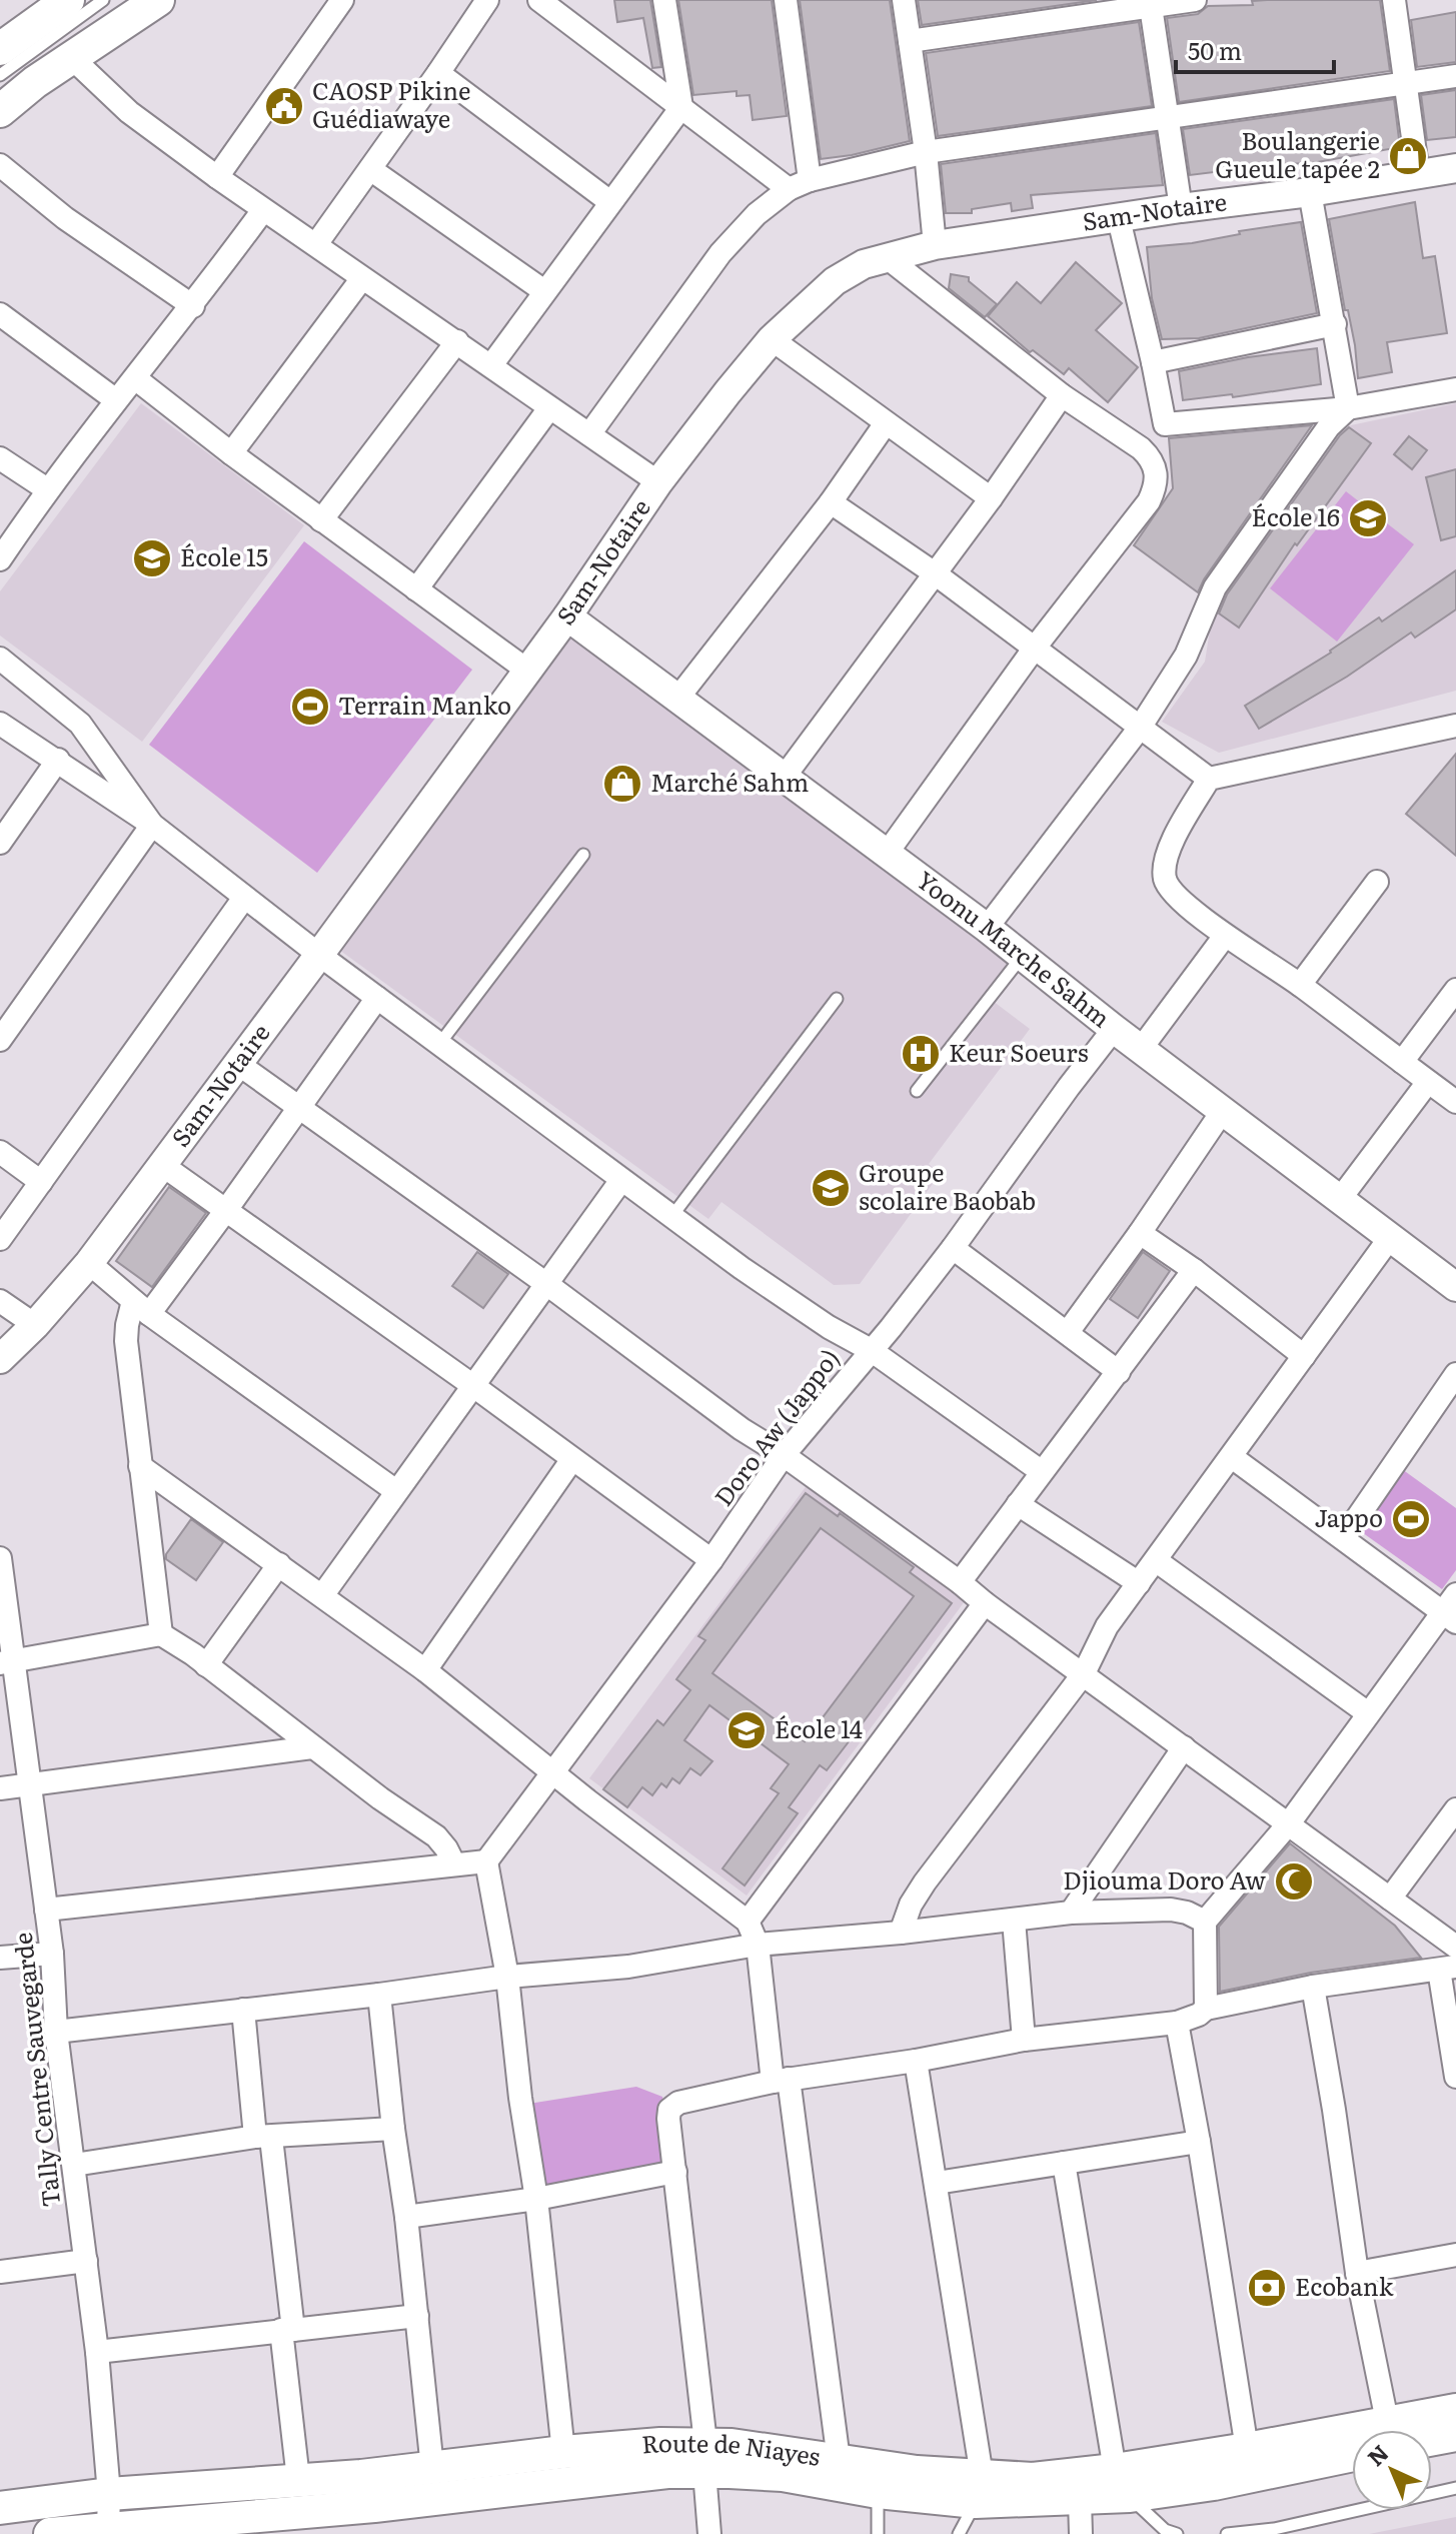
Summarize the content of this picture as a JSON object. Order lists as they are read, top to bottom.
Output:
{
  "streets": {
    "main road": ["Route de Niayes"],
    "street": [
      "Sam-Notaire",
      "Yoonu Marche Sahm",
      "Doro Aw (Jappo)",
      "Tally Centre Sauvegarde"
    ]
  },
  "crossings": [
    ["Sam-Notaire", "Yoonu Marche Sahm"],
    ["Yoonu Marche Sahm", "Doro Aw (Jappo)"],
    ["Tally Centre Sauvegarde", "Route de Niayes"]
  ],
  "places": {
    "public building": ["CAOSP Pikine Guédiawaye"],
    "shop": ["Boulangerie Gueule tapée 2", "Marché Sahm"],
    "school or university": [
      "École 16",
      "École 15",
      "Groupe scolaire Baobab",
      "École 14"
    ],
    "sports": ["Terrain Manko", "Jappo"],
    "hospital": ["Keur Soeurs"],
    "mosque": ["Djiouma Doro Aw"],
    "bank": ["Ecobank"]
  },
  "scale_bar": "50 m",
  "north": "top left"
}
